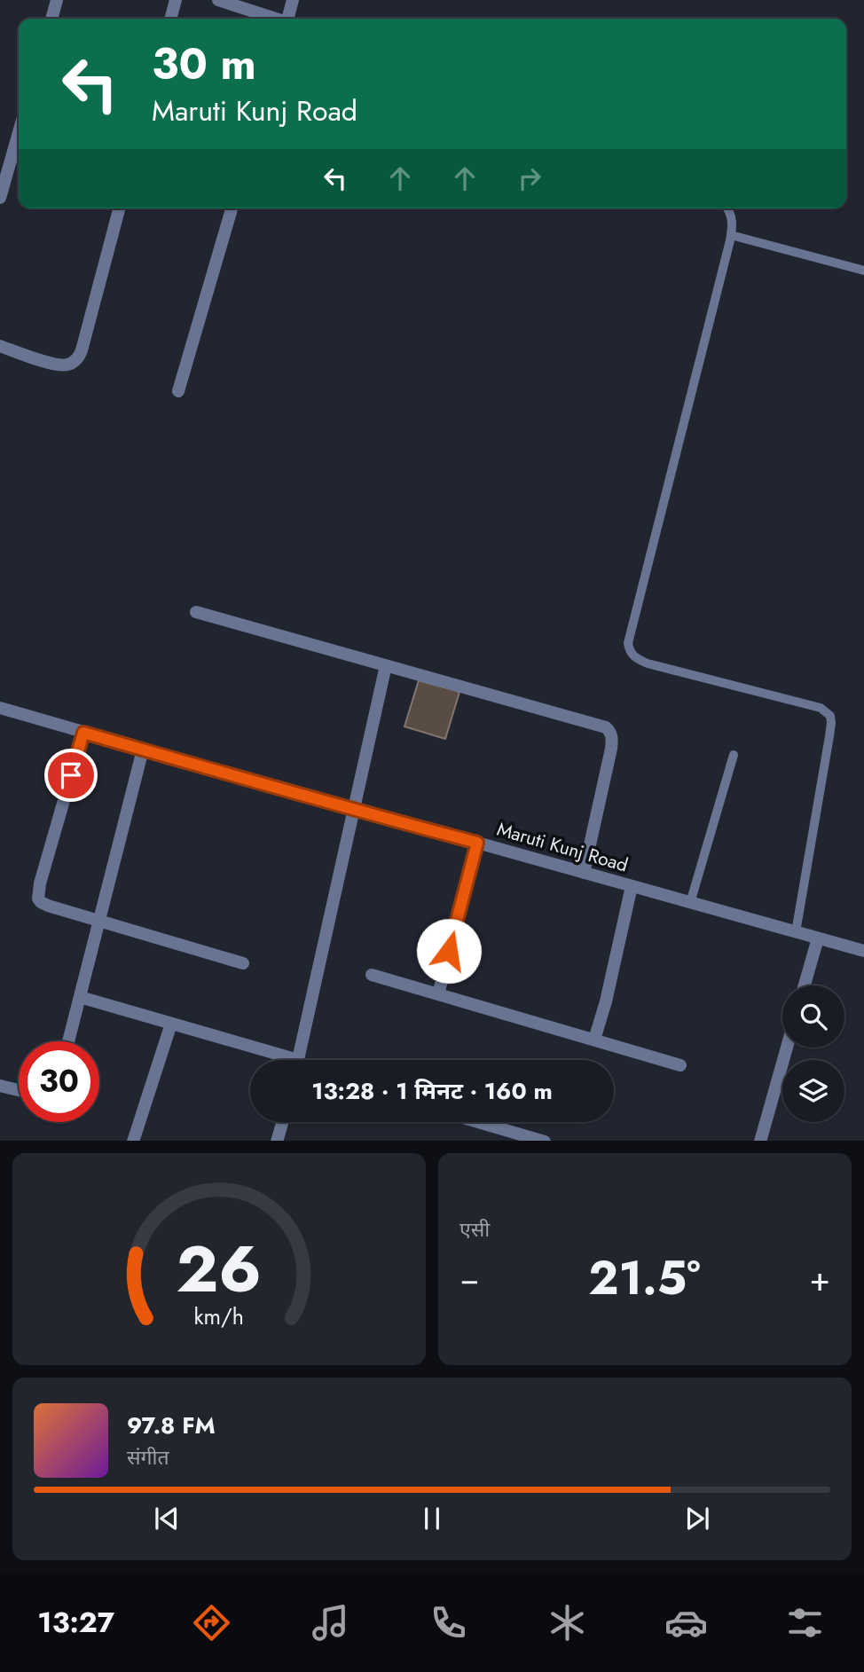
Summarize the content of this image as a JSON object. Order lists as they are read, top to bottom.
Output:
{
  "streets": {
    "street": ["Maruti Kunj Road"]
  },
  "page": {
    "turn": ["30 m", "Maruti Kunj Road"],
    "limit": "30",
    "trip": "13:28 · 1 मिनट · 160 m",
    "tile": "एसी",
    "heat": ["−", "21.5°", "+"],
    "song": ["97.8 FM", "संगीत"],
    "tabs": "13:27",
    "gauge": ["26", "km/h"]
  }
}
